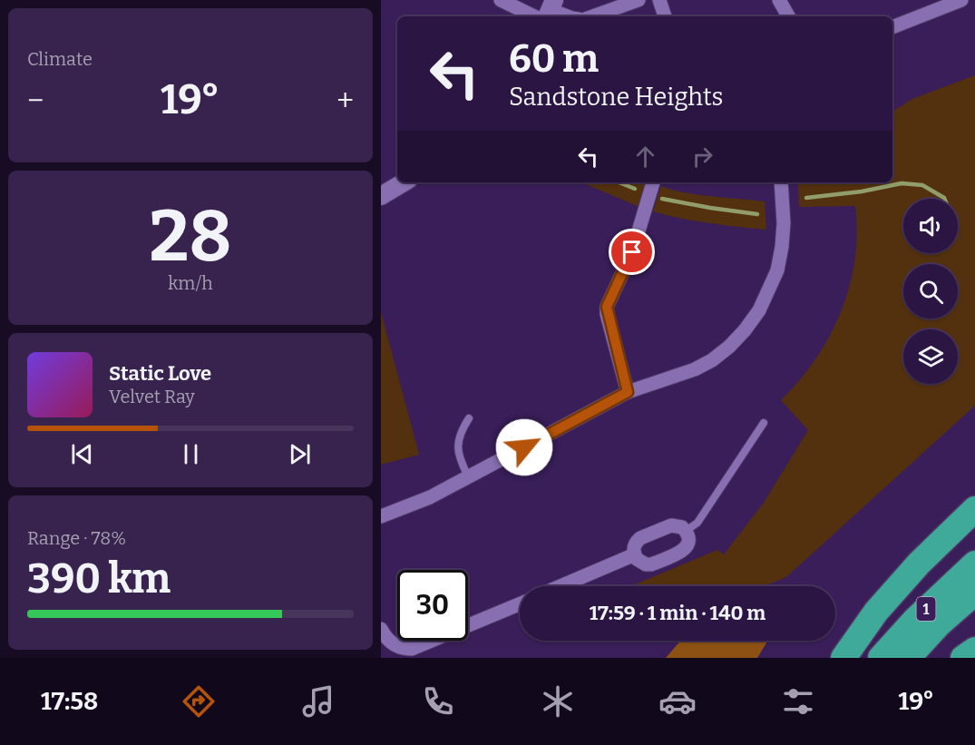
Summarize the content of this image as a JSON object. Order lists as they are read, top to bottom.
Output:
{
  "streets": {
    "highway": ["1"]
  },
  "page": {
    "tile": [
      "Climate",
      ["28", "km/h"],
      ["Range · 78%", "390 km"]
    ],
    "turn": ["60 m", "Sandstone Heights"],
    "heat": ["−", "19°", "+"],
    "song": ["Static Love", "Velvet Ray"],
    "limit": "30",
    "trip": "17:59 · 1 min · 140 m",
    "tabs": ["17:58", "19°"]
  }
}
